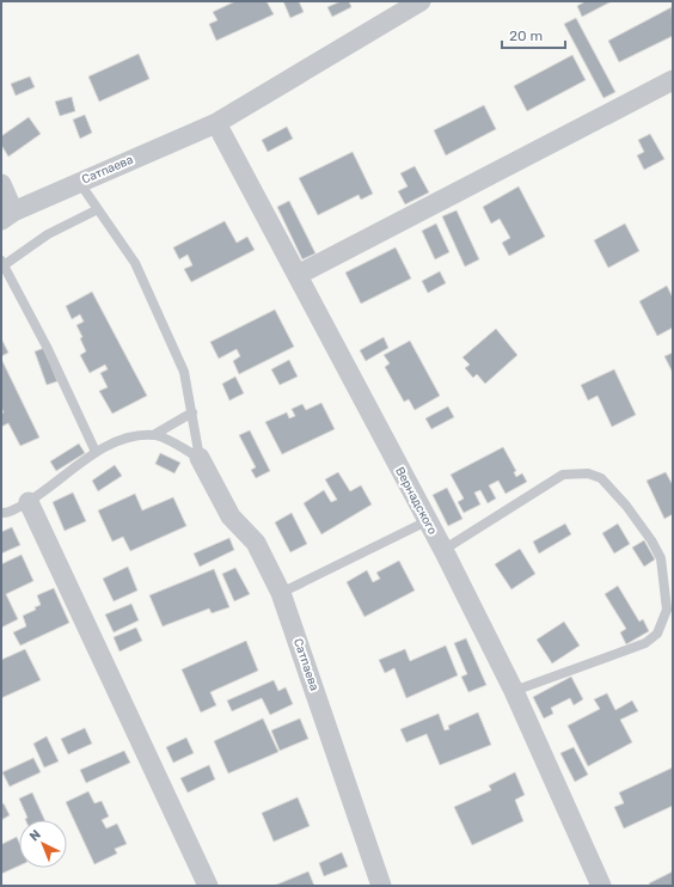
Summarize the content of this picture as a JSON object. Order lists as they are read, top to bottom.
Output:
{
  "streets": {
    "street": ["Сатпаева", "Вернадского"]
  },
  "crossings": [
    ["Сатпаева", "Вернадского"]
  ],
  "scale_bar": "20 m",
  "north": "top left"
}
